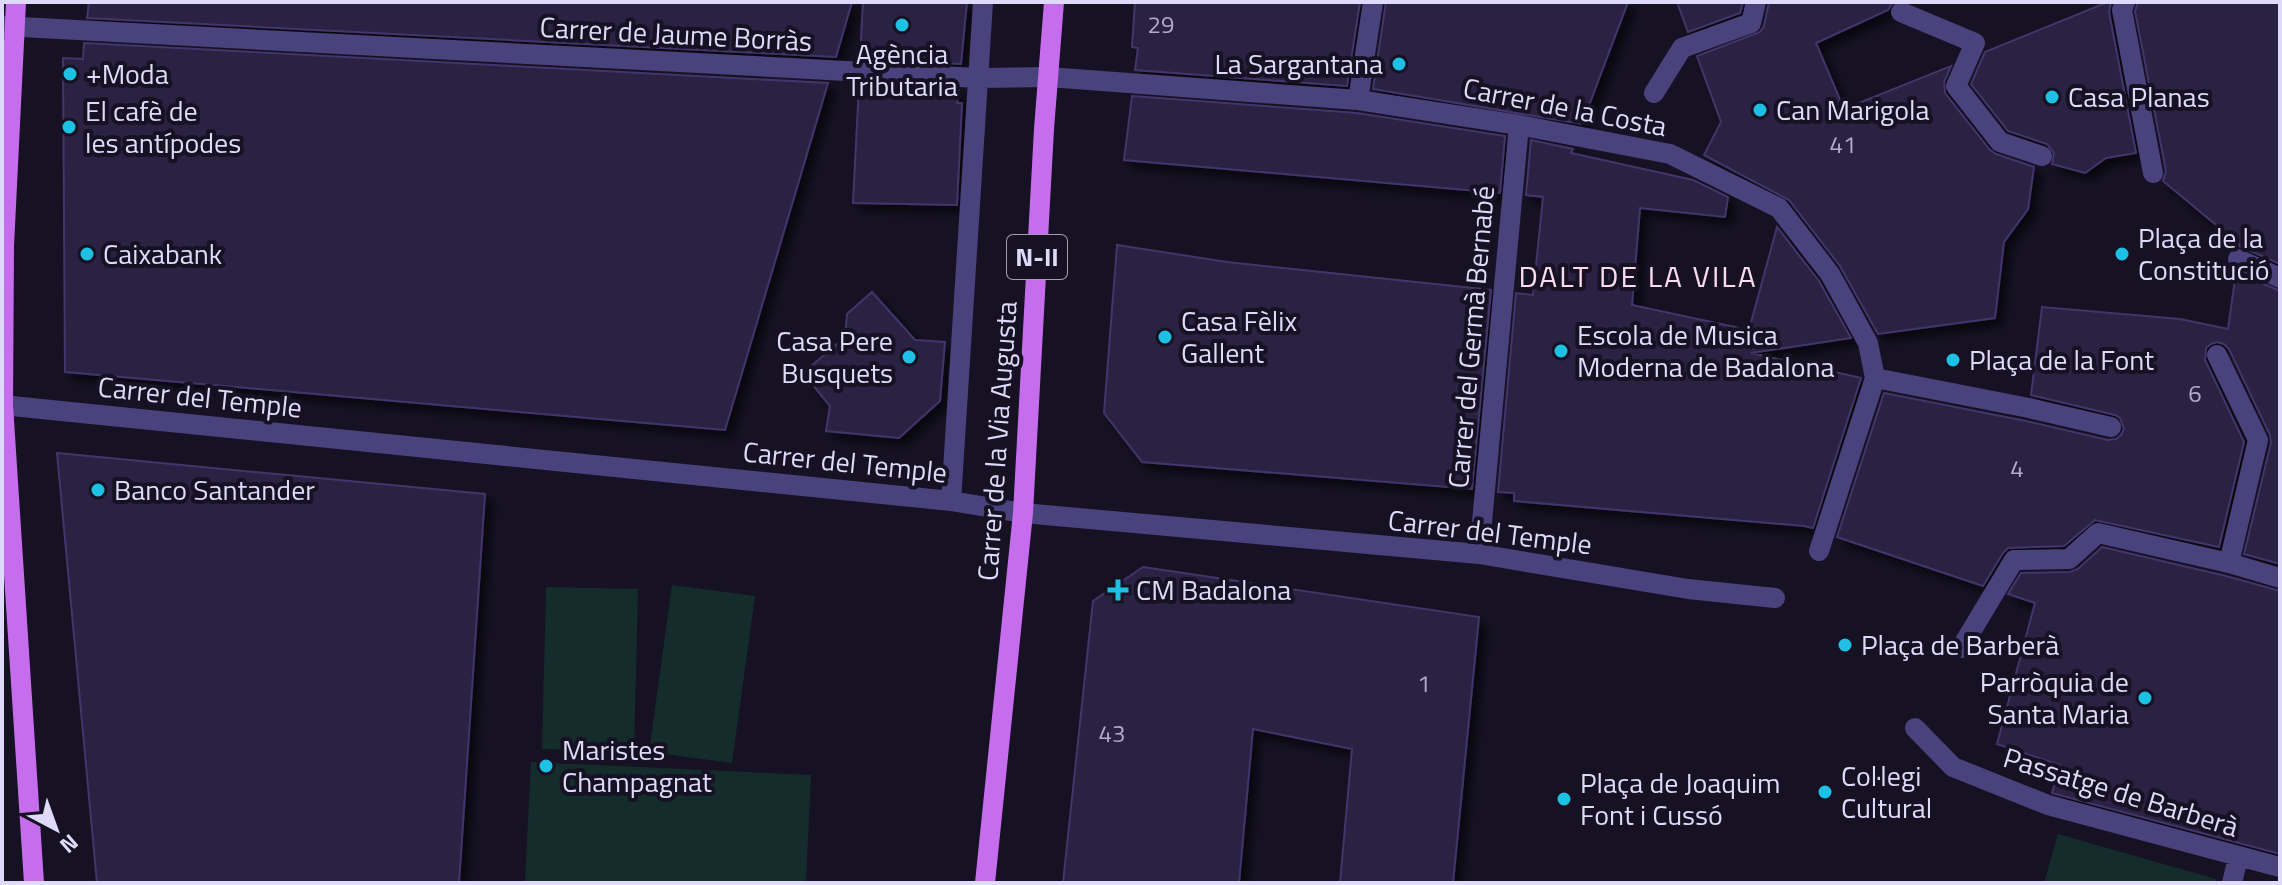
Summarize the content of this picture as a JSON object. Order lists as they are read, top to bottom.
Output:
{
  "streets": {
    "main road": ["N-II", "Carrer de la Via Augusta"],
    "street": [
      "Carrer de Jaume Borràs",
      "Carrer de la Costa",
      "Carrer del Germà Bernabé",
      "Carrer del Temple",
      "Passatge de Barberà"
    ]
  },
  "crossings": [
    ["Carrer de Jaume Borràs", "Carrer de la Costa"],
    ["Carrer de Jaume Borràs", "Carrer de la Via Augusta"],
    ["Carrer de la Costa", "Carrer del Germà Bernabé"],
    ["Carrer de la Costa", "Carrer de la Via Augusta"],
    ["Carrer del Germà Bernabé", "Carrer del Temple"],
    ["Carrer del Temple", "Carrer de la Via Augusta"]
  ],
  "districts": ["DALT DE LA VILA"],
  "places": {
    "other": [
      "Agència Tributaria",
      "La Sargantana",
      "+Moda",
      "Casa Planas",
      "Can Marigola",
      "El cafè de les antípodes",
      "Caixabank",
      "Plaça de la Constitució",
      "Casa Fèlix Gallent",
      "Escola de Musica Moderna de Badalona",
      "Casa Pere Busquets",
      "Plaça de la Font",
      "Banco Santander",
      "Plaça de Barberà",
      "Parròquia de Santa Maria",
      "Maristes Champagnat",
      "Col·legi Cultural",
      "Plaça de Joaquim Font i Cussó"
    ],
    "health": ["CM Badalona"]
  },
  "house_numbers": [
    "29",
    "41",
    "6",
    "4",
    "1",
    "43"
  ],
  "north": "bottom right"
}
